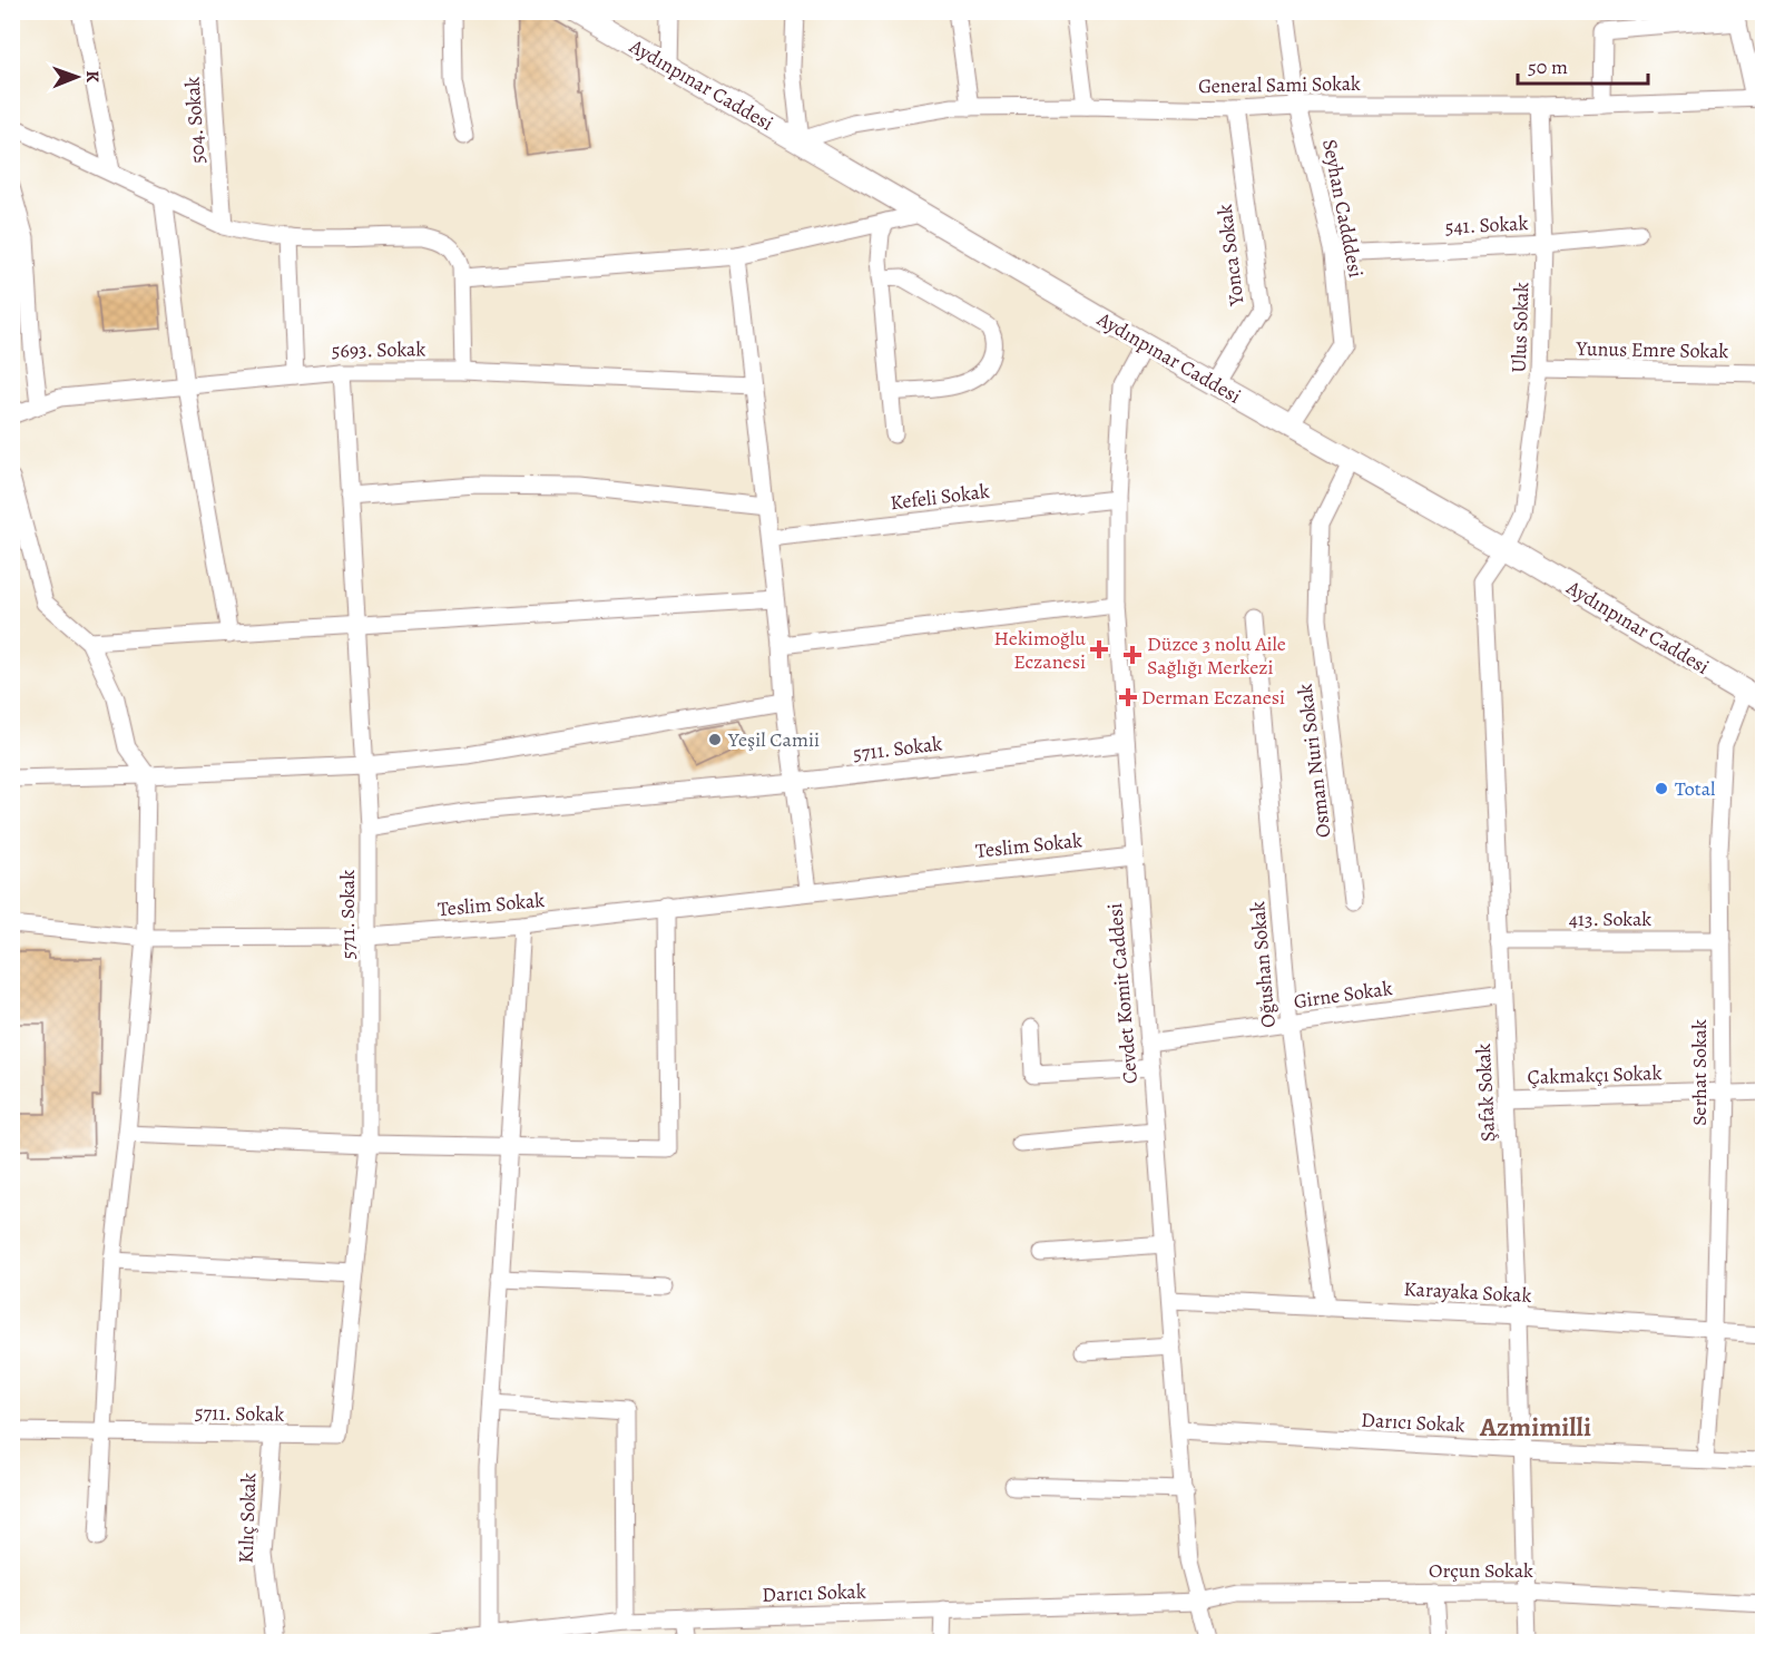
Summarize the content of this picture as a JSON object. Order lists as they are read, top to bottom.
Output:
{
  "streets": {
    "main road": ["Aydınpınar Caddesi"],
    "street": [
      "General Sami Sokak",
      "504. Sokak",
      "Seyhan Cadddesi",
      "541. Sokak",
      "Yonca Sokak",
      "Ulus Sokak",
      "5693. Sokak",
      "Yunus Emre Sokak",
      "Kefeli Sokak",
      "5711. Sokak",
      "Osman Nuri Sokak",
      "Teslim Sokak",
      "413. Sokak",
      "Oğushan Sokak",
      "Cevdet Komit Caddesi",
      "Girne Sokak",
      "Serhat Sokak",
      "Çakmakçı Sokak",
      "Şafak Sokak",
      "Karayaka Sokak",
      "Darıcı Sokak",
      "Kılıç Sokak",
      "Orçun Sokak"
    ]
  },
  "crossings": [
    ["Aydınpınar Caddesi", "General Sami Sokak"],
    ["Aydınpınar Caddesi", "Seyhan Cadddesi"],
    ["Aydınpınar Caddesi", "Yonca Sokak"],
    ["Aydınpınar Caddesi", "Ulus Sokak"],
    ["Aydınpınar Caddesi", "Osman Nuri Sokak"],
    ["Aydınpınar Caddesi", "Cevdet Komit Caddesi"],
    ["Aydınpınar Caddesi", "Serhat Sokak"],
    ["Aydınpınar Caddesi", "Şafak Sokak"],
    ["General Sami Sokak", "Seyhan Cadddesi"],
    ["General Sami Sokak", "Yonca Sokak"],
    ["General Sami Sokak", "Ulus Sokak"],
    ["Seyhan Cadddesi", "541. Sokak"],
    ["541. Sokak", "Ulus Sokak"],
    ["Ulus Sokak", "Yunus Emre Sokak"],
    ["Ulus Sokak", "Şafak Sokak"],
    ["Kefeli Sokak", "Cevdet Komit Caddesi"],
    ["5711. Sokak", "Teslim Sokak"],
    ["5711. Sokak", "Cevdet Komit Caddesi"],
    ["5711. Sokak", "Kılıç Sokak"],
    ["Teslim Sokak", "Cevdet Komit Caddesi"],
    ["413. Sokak", "Serhat Sokak"],
    ["413. Sokak", "Şafak Sokak"],
    ["Oğushan Sokak", "Girne Sokak"],
    ["Oğushan Sokak", "Karayaka Sokak"],
    ["Cevdet Komit Caddesi", "Girne Sokak"],
    ["Cevdet Komit Caddesi", "Karayaka Sokak"],
    ["Cevdet Komit Caddesi", "Darıcı Sokak"],
    ["Cevdet Komit Caddesi", "Orçun Sokak"],
    ["Girne Sokak", "Şafak Sokak"],
    ["Serhat Sokak", "Çakmakçı Sokak"],
    ["Serhat Sokak", "Karayaka Sokak"],
    ["Serhat Sokak", "Darıcı Sokak"],
    ["Çakmakçı Sokak", "Şafak Sokak"],
    ["Şafak Sokak", "Karayaka Sokak"],
    ["Şafak Sokak", "Darıcı Sokak"],
    ["Şafak Sokak", "Orçun Sokak"],
    ["Darıcı Sokak", "Orçun Sokak"]
  ],
  "districts": ["Azmimilli"],
  "places": {
    "health": ["Hekimoğlu Eczanesi", "Düzce 3 nolu Aile Sağlığı Merkezi", "Derman Eczanesi"],
    "other": ["Yeşil Camii", "Total"]
  },
  "scale_bar": "50 m",
  "north": "right"
}
